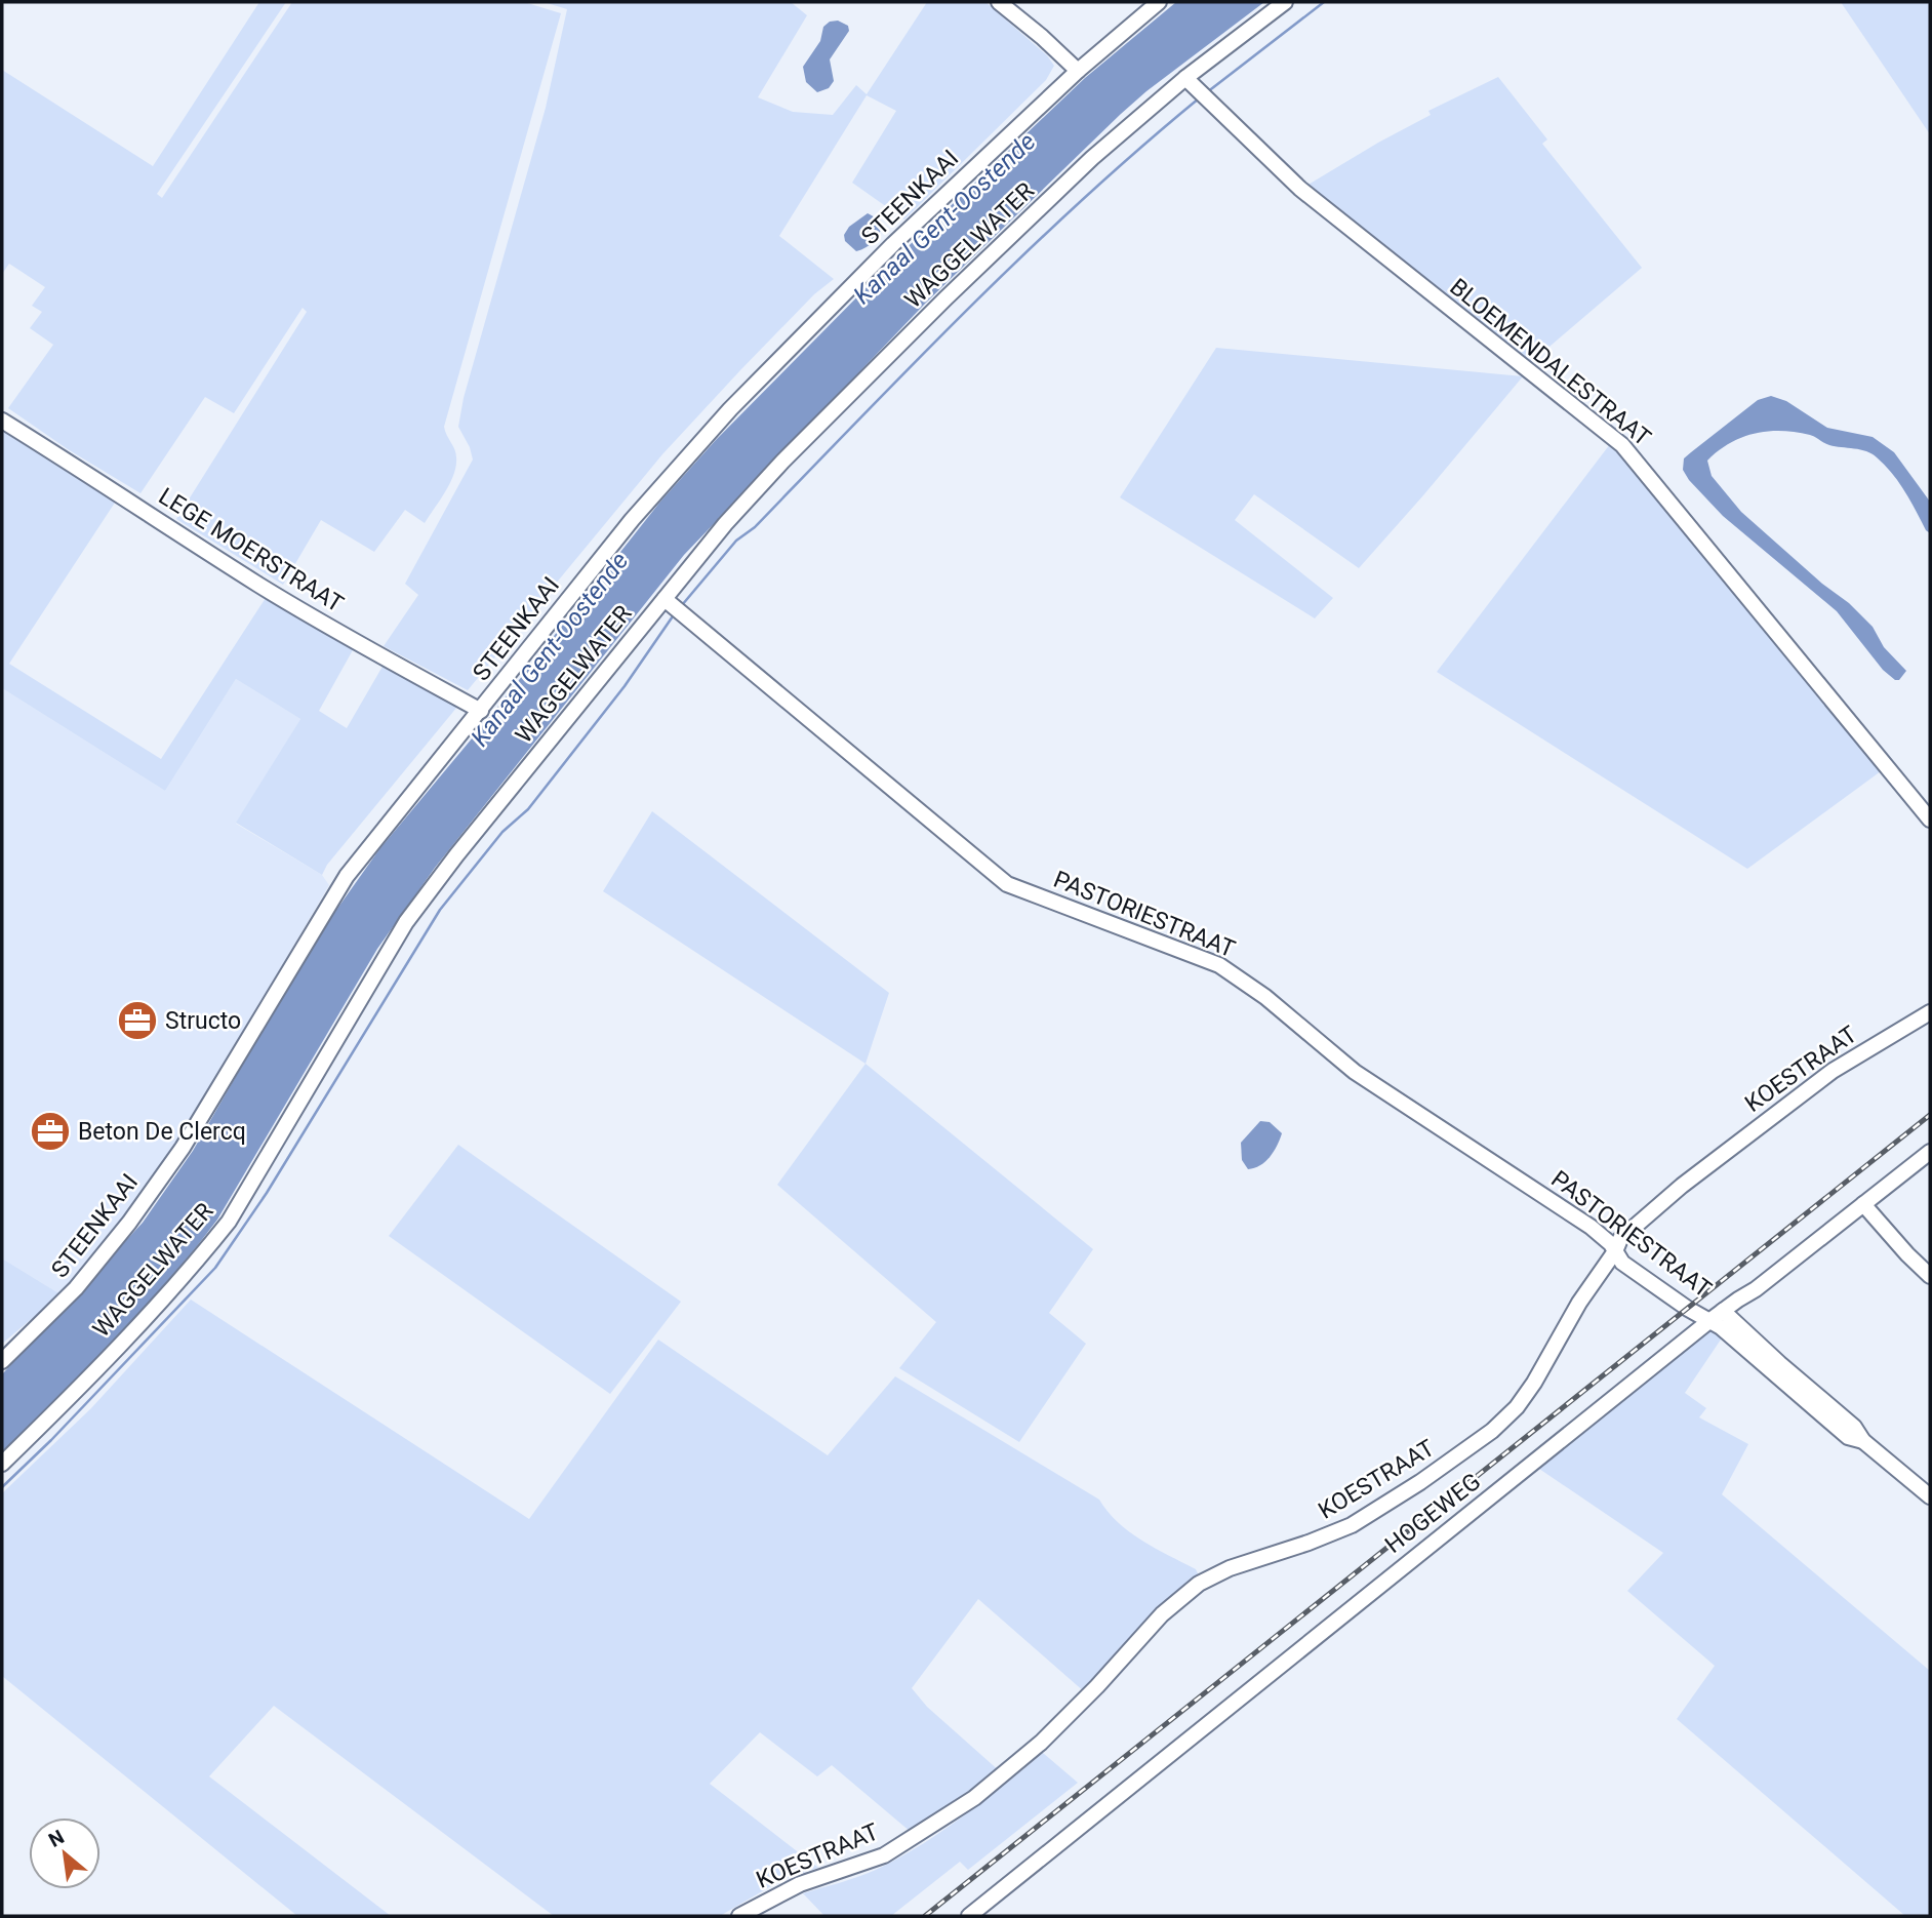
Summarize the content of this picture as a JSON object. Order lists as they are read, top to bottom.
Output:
{
  "streets": {
    "street": [
      "STEENKAAI",
      "WAGGELWATER",
      "BLOEMENDALESTRAAT",
      "LEGE MOERSTRAAT",
      "PASTORIESTRAAT",
      "KOESTRAAT",
      "HOGEWEG"
    ]
  },
  "crossings": [
    ["STEENKAAI", "LEGE MOERSTRAAT"],
    ["WAGGELWATER", "BLOEMENDALESTRAAT"],
    ["WAGGELWATER", "PASTORIESTRAAT"],
    ["PASTORIESTRAAT", "KOESTRAAT"],
    ["PASTORIESTRAAT", "HOGEWEG"]
  ],
  "water": ["Kanaal Gent-Oostende"],
  "places": {
    "office": ["Structo", "Beton De Clercq"]
  },
  "north": "top left"
}
